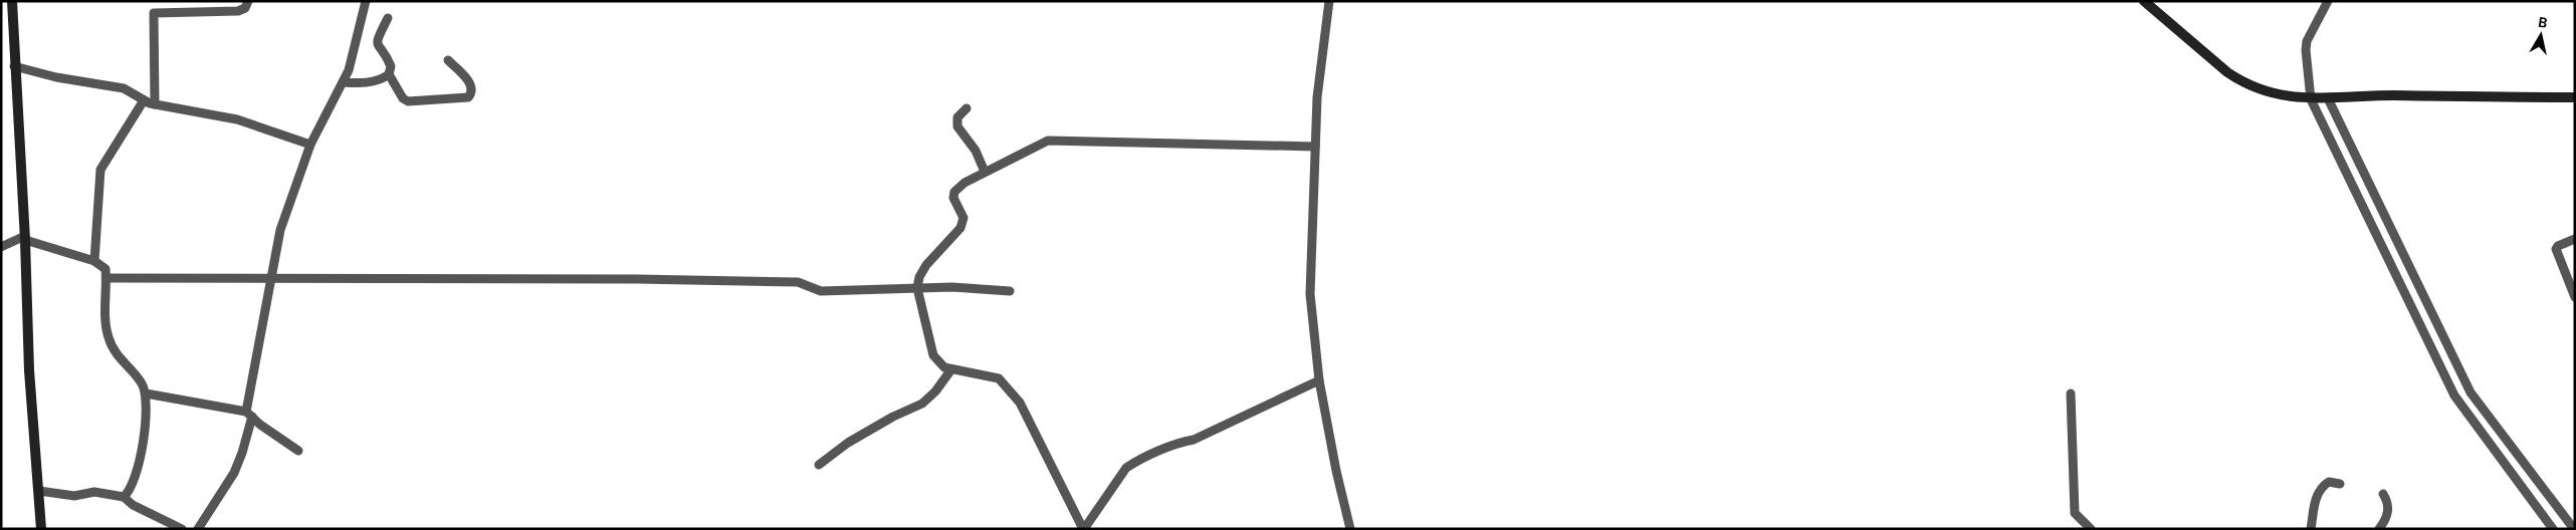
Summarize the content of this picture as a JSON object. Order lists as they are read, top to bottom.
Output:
{
  "north": "top"
}
